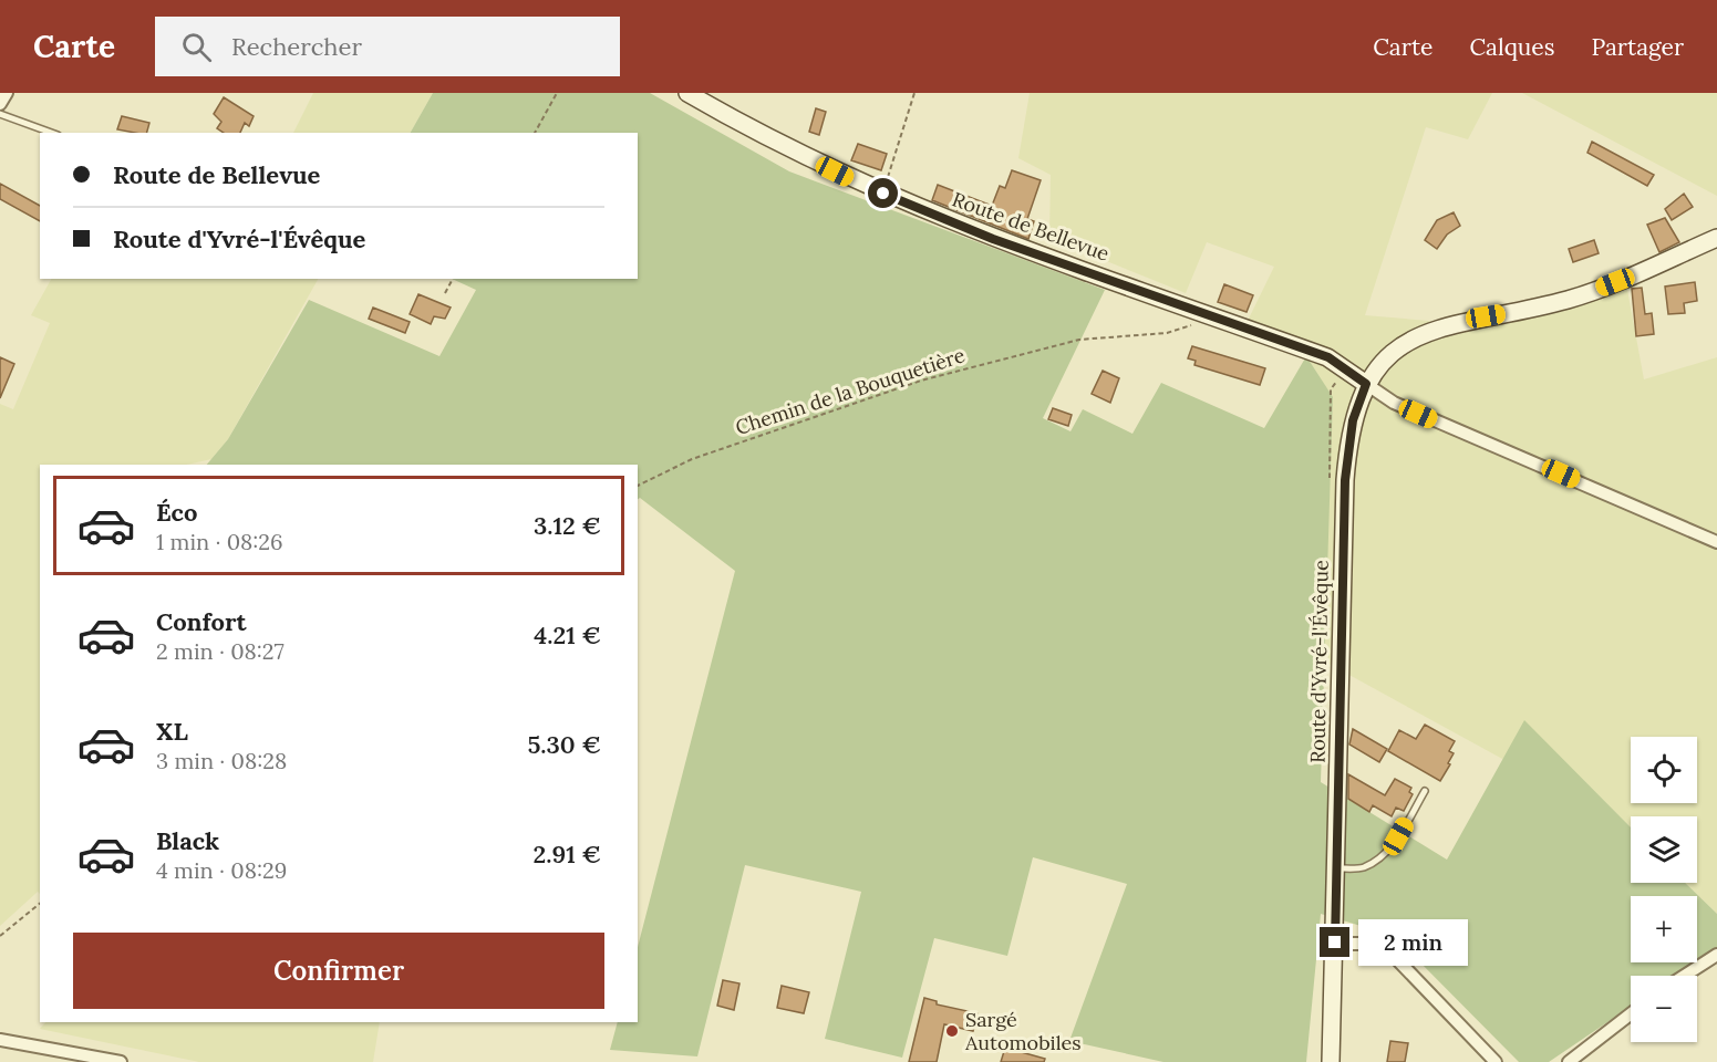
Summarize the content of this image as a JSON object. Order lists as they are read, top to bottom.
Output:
{
  "streets": {
    "street": ["Route de Bellevue", "Route d'Yvré-l'Évêque"],
    "path": ["Chemin de la Bouquetière"]
  },
  "crossings": [
    ["Route de Bellevue", "Route d'Yvré-l'Évêque"]
  ],
  "places": ["Sargé Automobiles"],
  "page": {
    "header": "Carte",
    "search": "Rechercher",
    "nav": ["Carte", "Calques", "Partager"],
    "banner": ["Route de Bellevue", "Route d'Yvré-l'Évêque"],
    "list": [
      {
        "name": "Éco",
        "note": "1 min · 08:26",
        "value": "3.12 €"
      },
      {
        "name": "Confort",
        "note": "2 min · 08:27",
        "value": "4.21 €"
      },
      {
        "name": "XL",
        "note": "3 min · 08:28",
        "value": "5.30 €"
      },
      {
        "name": "Black",
        "note": "4 min · 08:29",
        "value": "2.91 €"
      }
    ],
    "map_buttons": ["+", "−"],
    "bubble": "2 min",
    "buttons": "Confirmer"
  }
}
